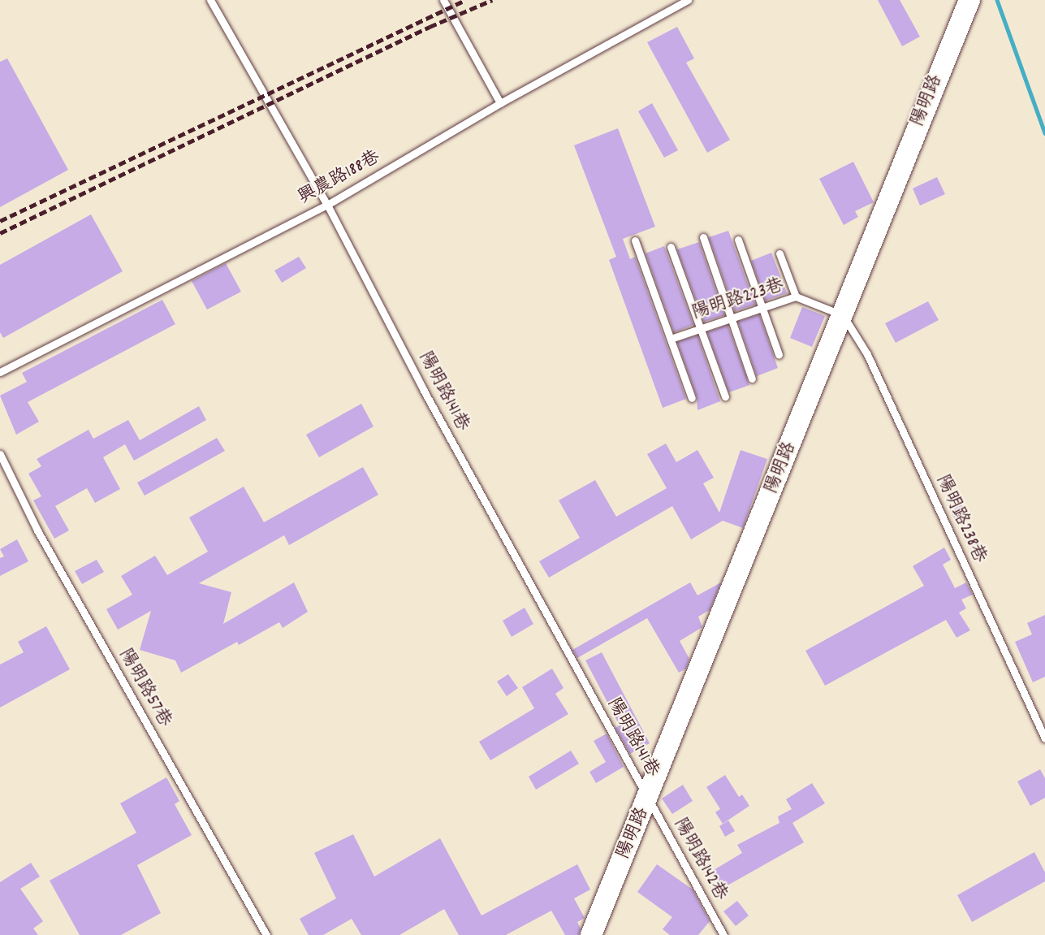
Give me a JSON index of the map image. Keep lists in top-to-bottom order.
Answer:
{
  "streets": {
    "street": ["陽明路"],
    "lane": [
      "興農路188巷",
      "陽明路223巷",
      "陽明路141巷",
      "陽明路238巷",
      "陽明路57巷",
      "陽明路142巷"
    ]
  },
  "crossings": [
    ["陽明路", "陽明路223巷"],
    ["陽明路", "陽明路141巷"],
    ["陽明路", "陽明路238巷"],
    ["陽明路", "陽明路142巷"],
    ["興農路188巷", "陽明路141巷"],
    ["陽明路223巷", "陽明路238巷"],
    ["陽明路141巷", "陽明路142巷"]
  ]
}
